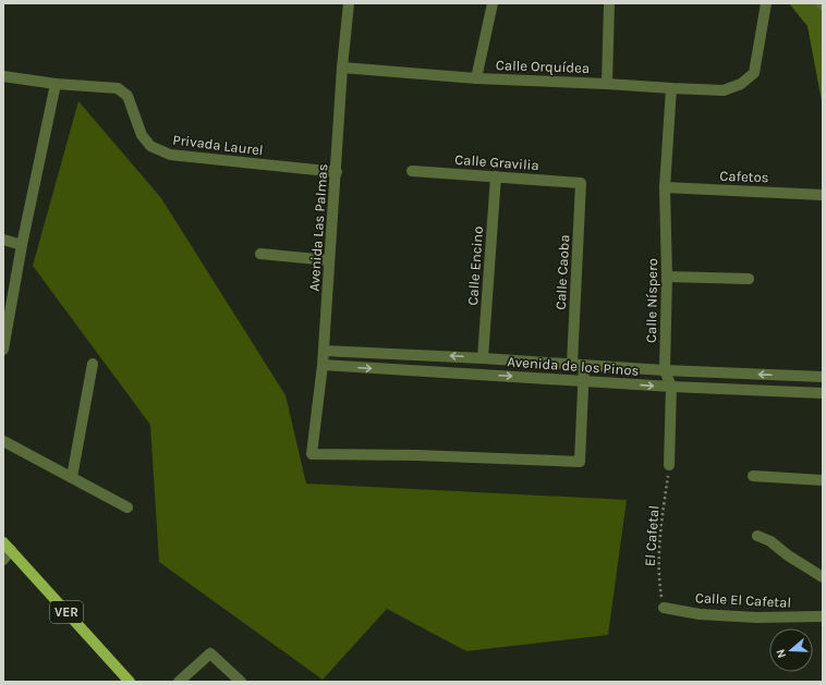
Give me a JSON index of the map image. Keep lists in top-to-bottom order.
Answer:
{
  "streets": {
    "main road": ["VER"],
    "street": [
      "Calle Orquídea",
      "Privada Laurel",
      "Calle Gravilia",
      "Cafetos",
      "Avenida Las Palmas",
      "Calle Encino",
      "Calle Caoba",
      "Calle Níspero",
      "Avenida de los Pinos",
      "Calle El Cafetal"
    ],
    "path": ["El Cafetal"]
  },
  "crossings": [
    ["Calle Orquídea", "Avenida Las Palmas"],
    ["Calle Orquídea", "Calle Níspero"],
    ["Privada Laurel", "Avenida Las Palmas"],
    ["Calle Gravilia", "Calle Encino"],
    ["Calle Gravilia", "Calle Caoba"],
    ["Cafetos", "Calle Níspero"],
    ["Avenida Las Palmas", "Avenida de los Pinos"],
    ["Calle Encino", "Avenida de los Pinos"],
    ["Calle Caoba", "Avenida de los Pinos"],
    ["Calle Níspero", "Avenida de los Pinos"],
    ["Calle Níspero", "El Cafetal"],
    ["El Cafetal", "Calle El Cafetal"]
  ],
  "north": "left"
}
